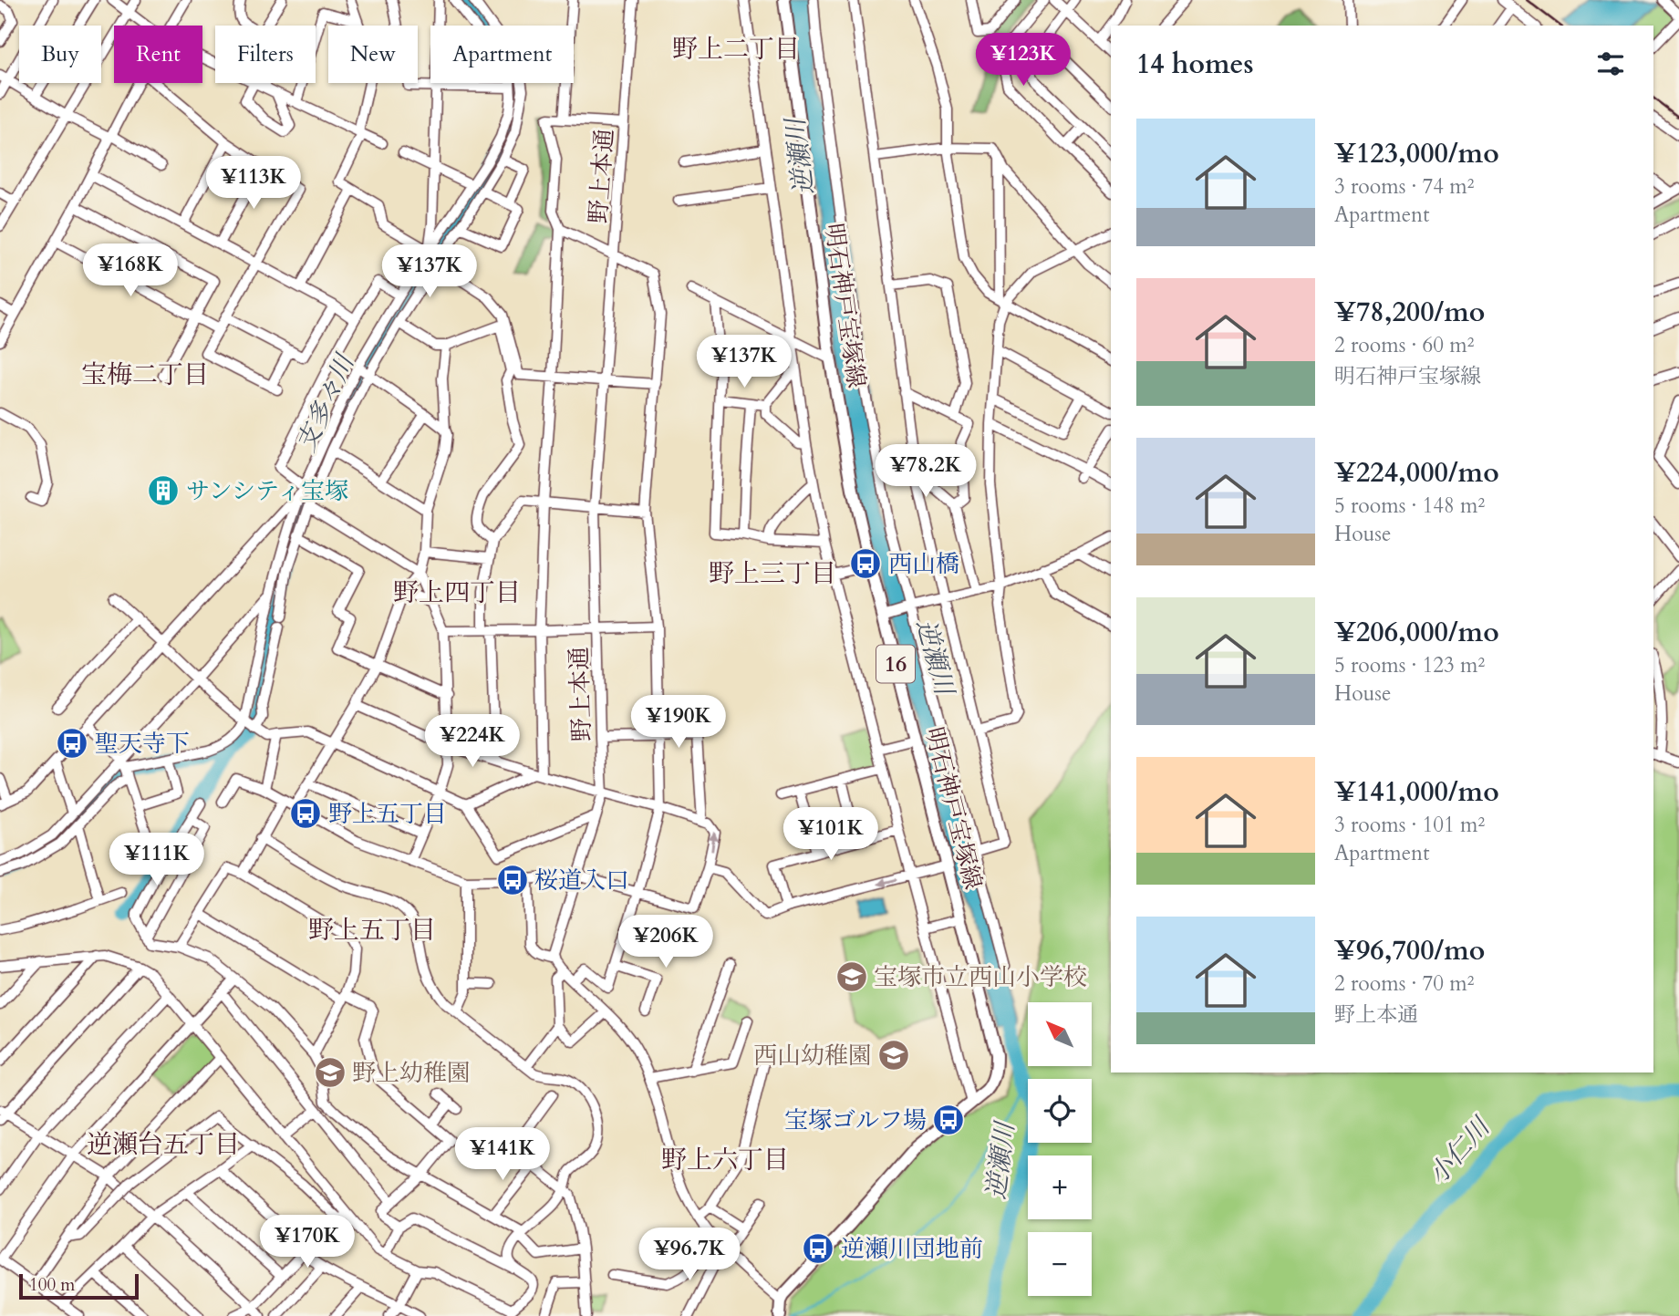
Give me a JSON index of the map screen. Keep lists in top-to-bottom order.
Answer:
{
  "streets": {
    "main road": ["明石神戸宝塚線", "16"],
    "street": ["野上本通"]
  },
  "districts": [
    "野上二丁目",
    "宝梅二丁目",
    "野上三丁目",
    "野上四丁目",
    "野上五丁目",
    "逆瀬台五丁目",
    "野上六丁目"
  ],
  "water": ["逆瀬川", "支多々川", "小仁川"],
  "places": {
    "building": ["サンシティ宝塚"],
    "bus stop": [
      "西山橋",
      "聖天寺下",
      "野上五丁目",
      "桜道入口",
      "宝塚ゴルフ場",
      "逆瀬川団地前"
    ],
    "school or university": ["宝塚市立西山小学校", "西山幼稚園", "野上幼稚園"]
  },
  "scale_bar": "100 m",
  "north": "top left",
  "page": {
    "chip": [
      "Buy",
      "Rent",
      "Filters",
      "New",
      "Apartment"
    ],
    "heading": "14 homes",
    "price": [
      "¥123K",
      "¥113K",
      "¥168K",
      "¥137K",
      "¥137K",
      "¥78.2K",
      "¥190K",
      "¥224K",
      "¥101K",
      "¥111K",
      "¥206K",
      "¥141K",
      "¥170K",
      "¥96.7K"
    ],
    "list": [
      {
        "name": "¥123,000/mo",
        "note": "3 rooms · 74 m² · Apartment"
      },
      {
        "name": "¥78,200/mo",
        "note": "2 rooms · 60 m² · 明石神戸宝塚線"
      },
      {
        "name": "¥224,000/mo",
        "note": "5 rooms · 148 m² · House"
      },
      {
        "name": "¥206,000/mo",
        "note": "5 rooms · 123 m² · House"
      },
      {
        "name": "¥141,000/mo",
        "note": "3 rooms · 101 m² · Apartment"
      },
      {
        "name": "¥96,700/mo",
        "note": "2 rooms · 70 m² · 野上本通"
      }
    ],
    "map_buttons": ["+", "−"],
    "scale": "100 m"
  }
}
